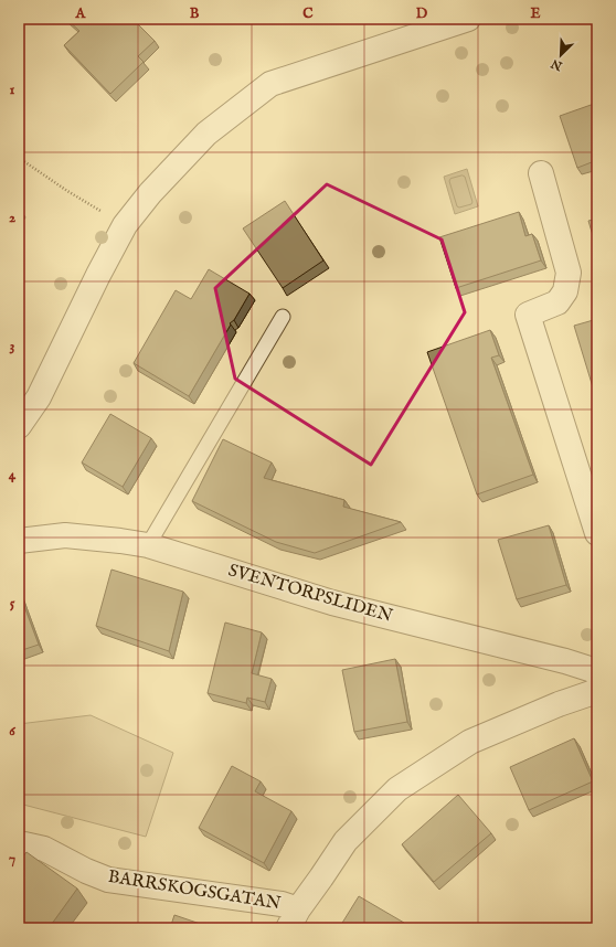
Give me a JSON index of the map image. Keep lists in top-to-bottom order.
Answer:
{
  "streets": {
    "street": ["SVENTORPSLIDEN", "BARRSKOGSGATAN"]
  },
  "north": "bottom left",
  "grid": {
    "columns": [
      "A",
      "B",
      "C",
      "D",
      "E"
    ],
    "rows": [
      "1",
      "2",
      "3",
      "4",
      "5",
      "6",
      "7"
    ]
  }
}
